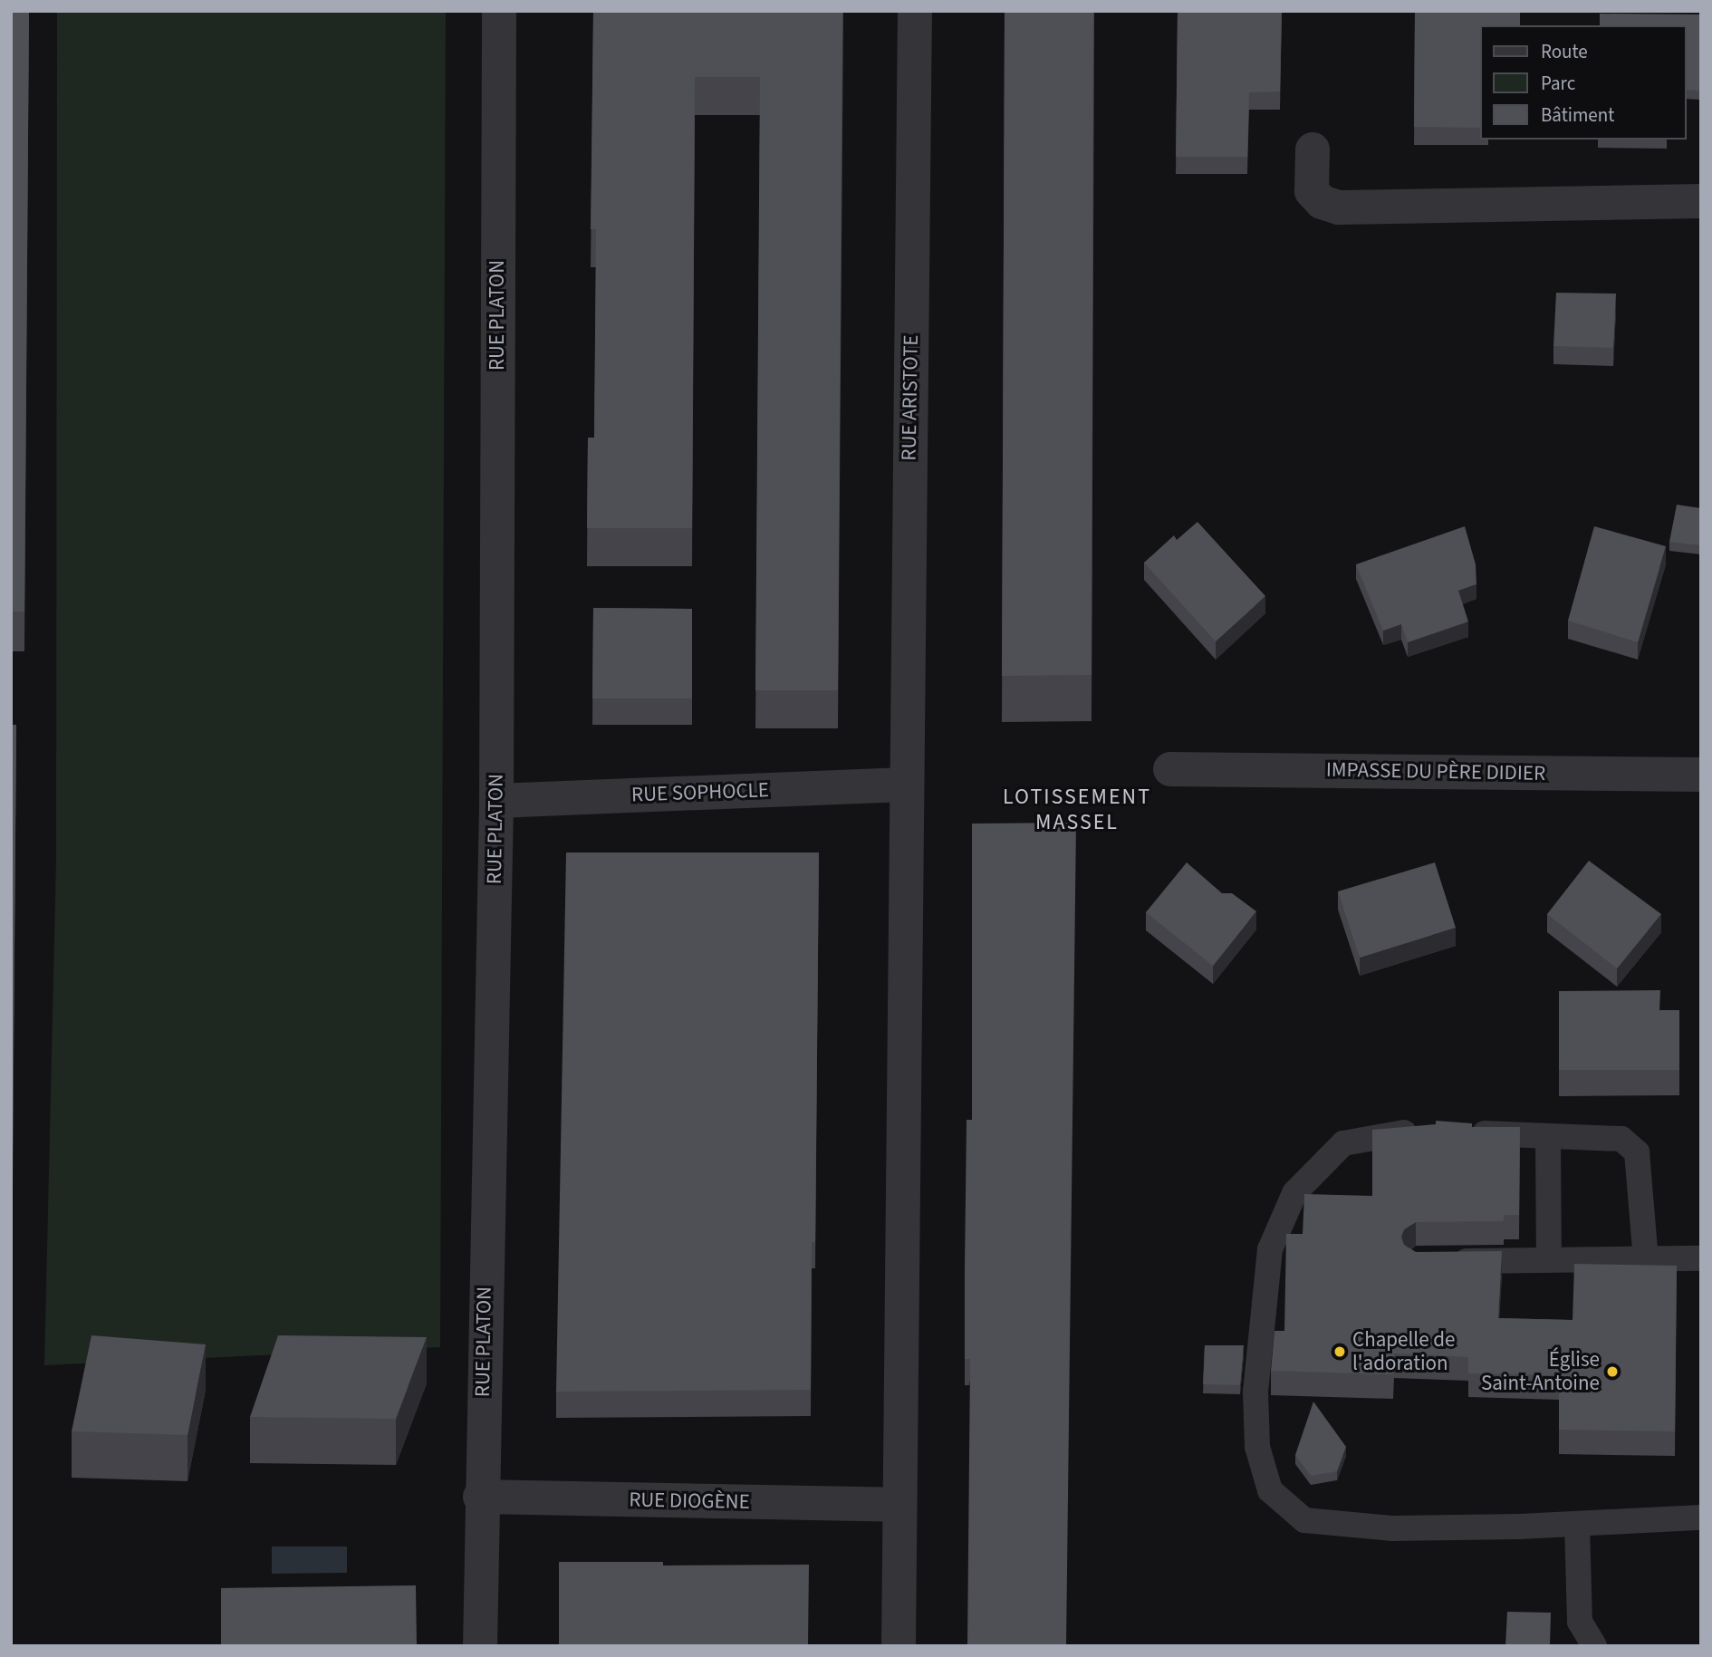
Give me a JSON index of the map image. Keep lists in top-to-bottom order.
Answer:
{
  "streets": {
    "street": [
      "RUE PLATON",
      "RUE ARISTOTE",
      "IMPASSE DU PÈRE DIDIER",
      "RUE SOPHOCLE",
      "RUE DIOGÈNE"
    ]
  },
  "crossings": [
    ["RUE PLATON", "RUE SOPHOCLE"],
    ["RUE PLATON", "RUE DIOGÈNE"],
    ["RUE ARISTOTE", "RUE SOPHOCLE"],
    ["RUE ARISTOTE", "RUE DIOGÈNE"]
  ],
  "districts": ["LOTISSEMENT MASSEL"],
  "places": ["Chapelle de l'adoration", "Église Saint-Antoine"],
  "legend": ["Route", "Parc", "Bâtiment"]
}
